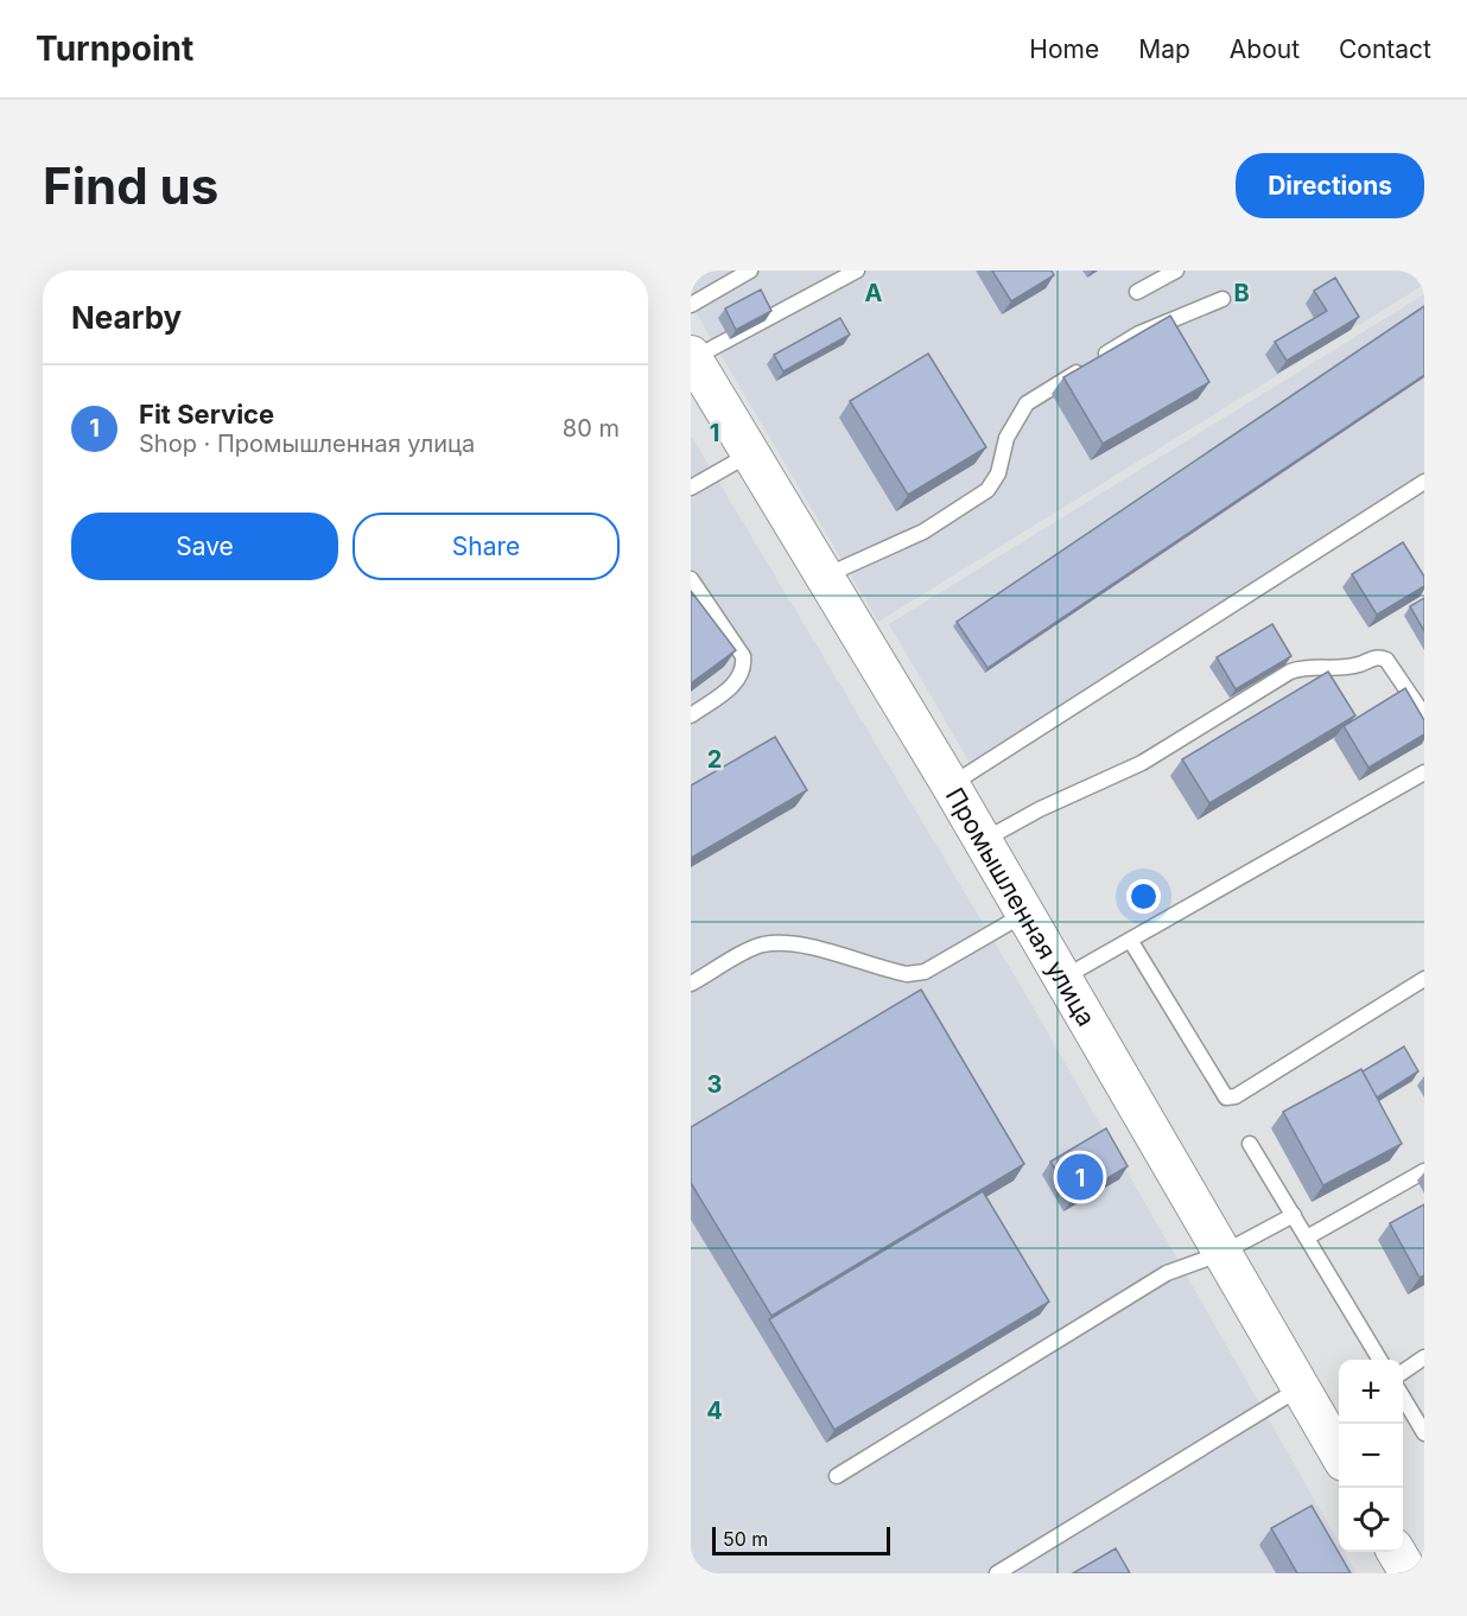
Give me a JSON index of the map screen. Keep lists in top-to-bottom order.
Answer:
{
  "streets": {
    "street": ["Промышленная улица"]
  },
  "scale_bar": "50 m",
  "page": {
    "header": "Turnpoint",
    "nav": [
      "Home",
      "Map",
      "About",
      "Contact"
    ],
    "buttons": [
      "Directions",
      ["Save", "Share"]
    ],
    "title": "Find us",
    "heading": "Nearby",
    "list": [
      {
        "mark": "1",
        "name": "Fit Service",
        "note": "Shop · Промышленная улица",
        "value": "80 m"
      }
    ],
    "pins": "1",
    "map_buttons": ["+", "−"],
    "scale": "50 m"
  },
  "grid": {
    "columns": ["A", "B"],
    "rows": [
      "1",
      "2",
      "3",
      "4"
    ]
  }
}
